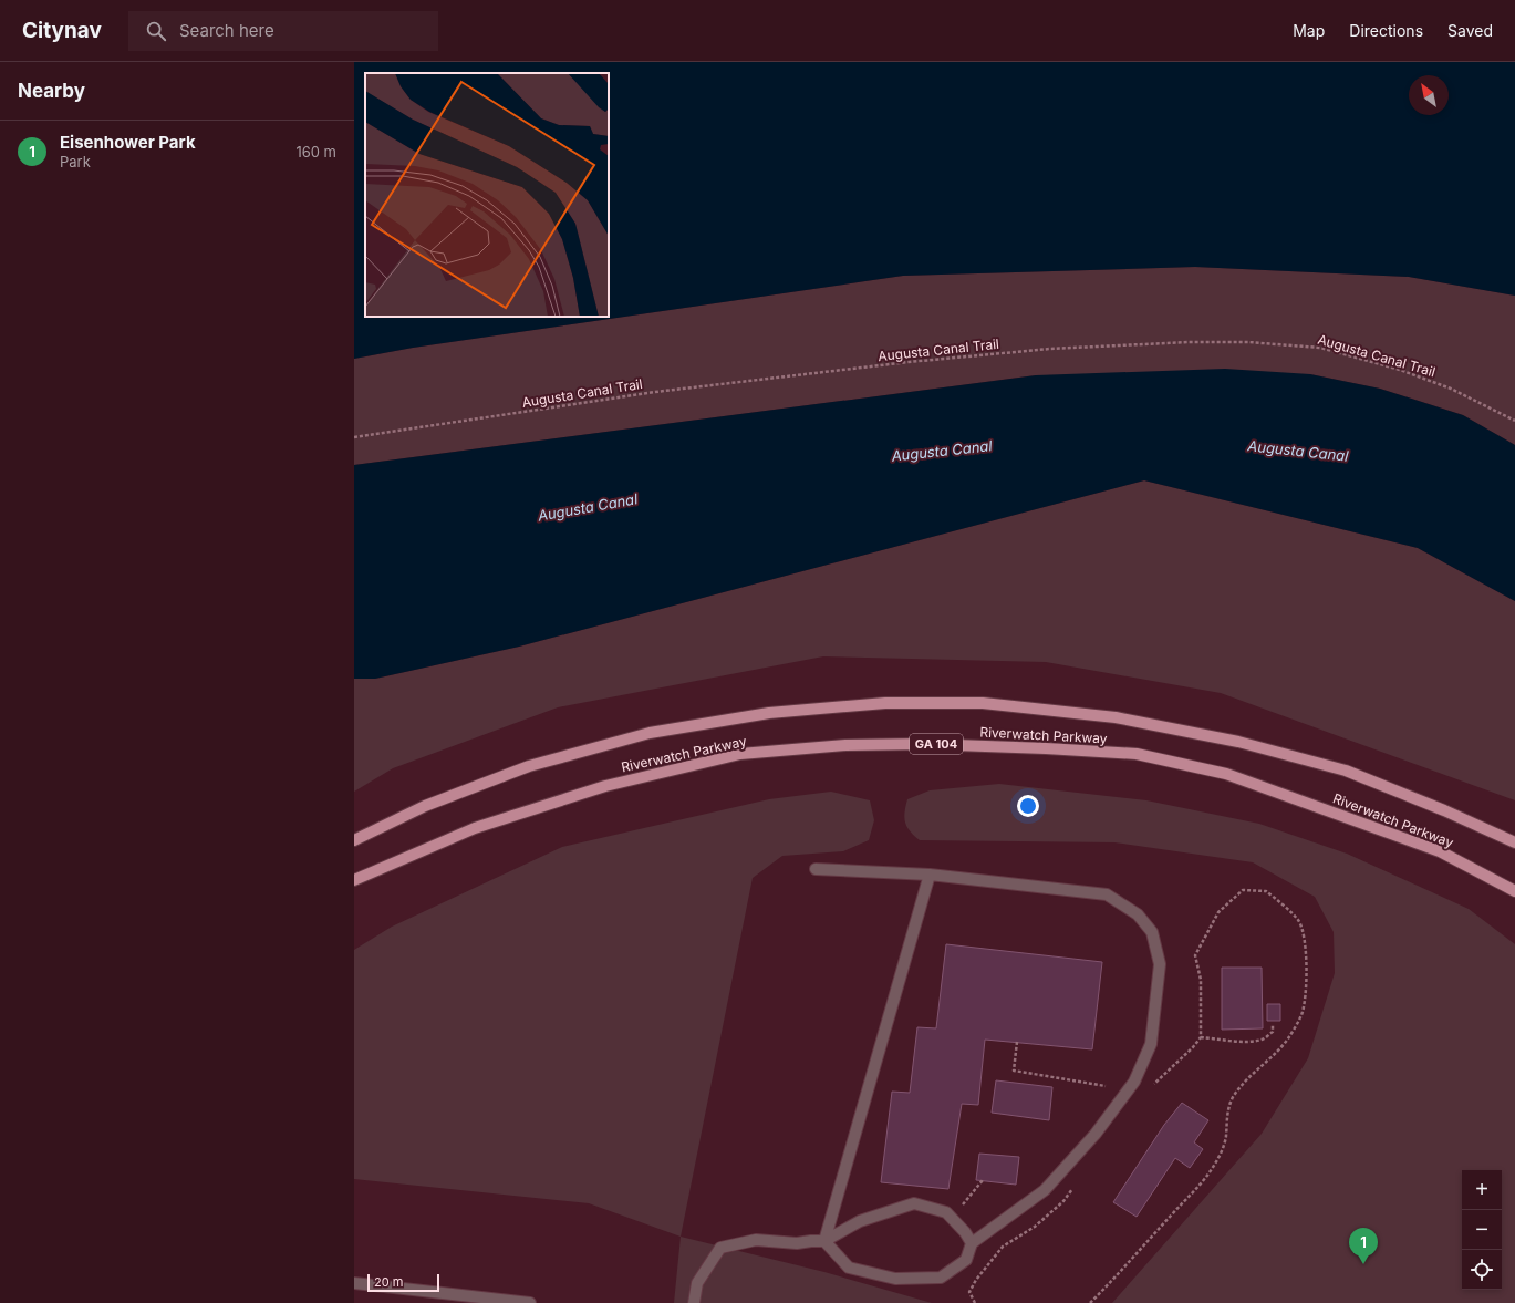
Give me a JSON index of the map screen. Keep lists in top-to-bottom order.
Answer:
{
  "streets": {
    "main road": ["Riverwatch Parkway", "GA 104"],
    "path": ["Augusta Canal Trail"]
  },
  "water": ["Augusta Canal"],
  "scale_bar": "20 m",
  "north": "top left",
  "page": {
    "header": "Citynav",
    "search": "Search here",
    "nav": ["Map", "Directions", "Saved"],
    "heading": "Nearby",
    "list": [
      {
        "mark": "1",
        "name": "Eisenhower Park",
        "note": "Park",
        "value": "160 m"
      }
    ],
    "map_buttons": ["+", "−"],
    "pins": "1",
    "scale": "20 m"
  }
}
